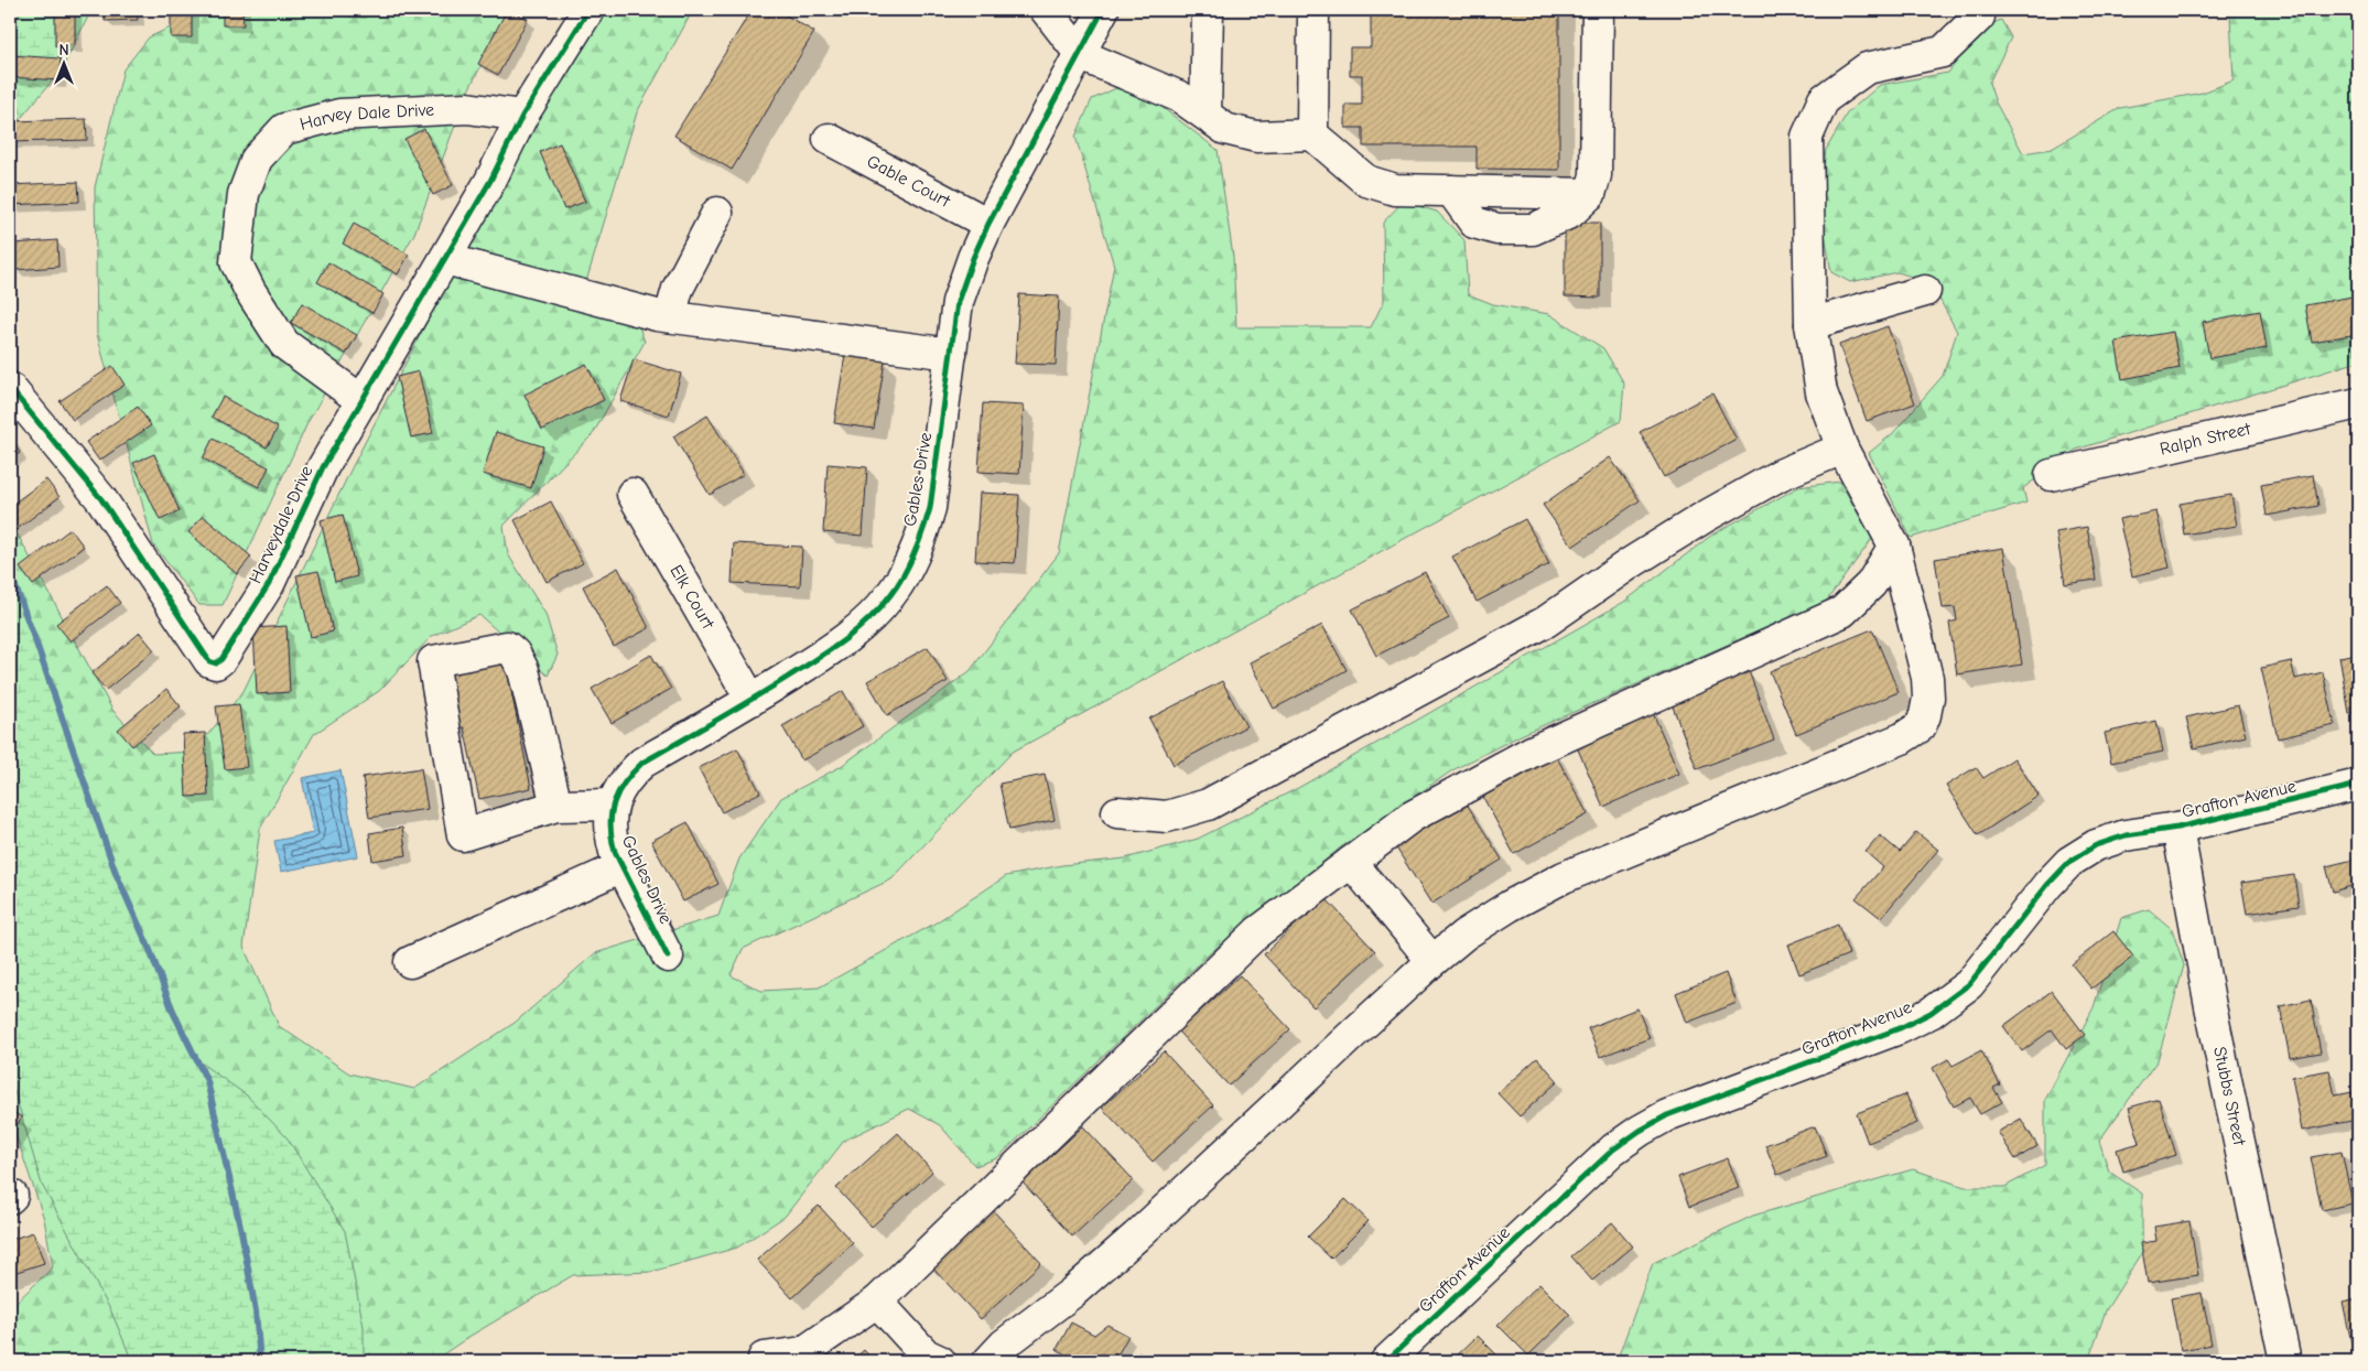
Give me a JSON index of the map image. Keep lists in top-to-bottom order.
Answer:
{
  "streets": {
    "street": [
      "Harvey Dale Drive",
      "Gable Court",
      "Ralph Street",
      "Gables Drive",
      "Harveydale Drive",
      "Elk Court",
      "Grafton Avenue",
      "Stubbs Street"
    ]
  },
  "crossings": [
    ["Harvey Dale Drive", "Harveydale Drive"],
    ["Gable Court", "Gables Drive"],
    ["Gables Drive", "Elk Court"],
    ["Grafton Avenue", "Stubbs Street"]
  ],
  "north": "top"
}
